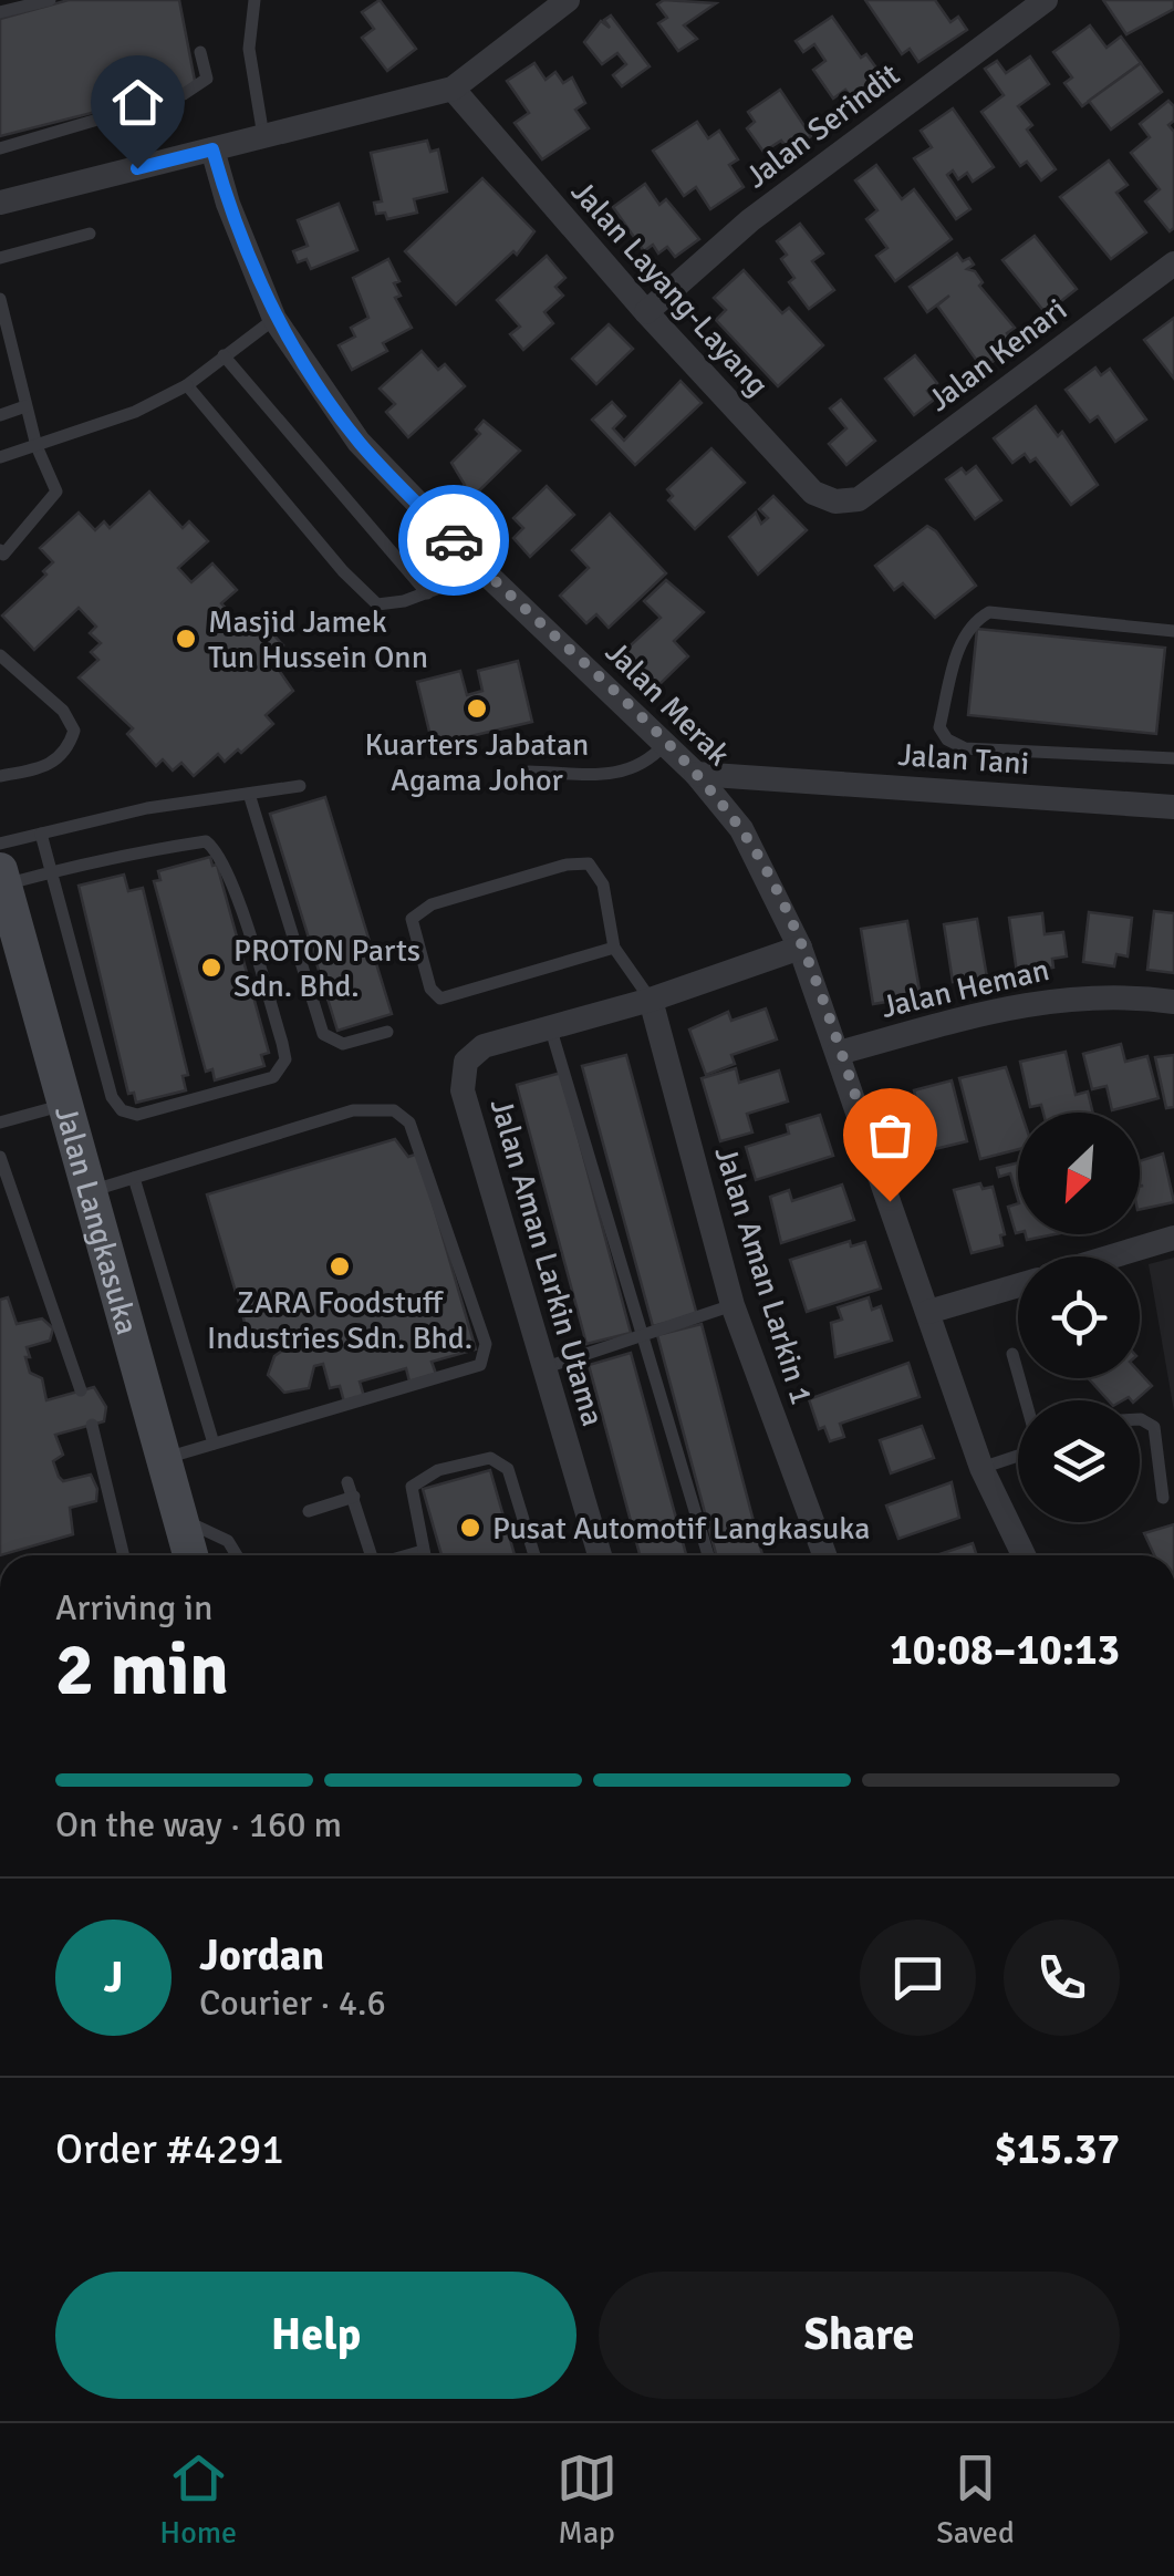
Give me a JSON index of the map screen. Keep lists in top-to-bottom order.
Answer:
{
  "streets": {
    "main road": ["Jalan Langkasuka"],
    "street": [
      "Jalan Serindit",
      "Jalan Layang-Layang",
      "Jalan Kenari",
      "Jalan Merak",
      "Jalan Tani",
      "Jalan Heman",
      "Jalan Aman Larkin Utama",
      "Jalan Aman Larkin 1"
    ]
  },
  "crossings": [
    ["Jalan Serindit", "Jalan Layang-Layang"],
    ["Jalan Layang-Layang", "Jalan Kenari"],
    ["Jalan Merak", "Jalan Tani"],
    ["Jalan Merak", "Jalan Heman"],
    ["Jalan Merak", "Jalan Aman Larkin Utama"],
    ["Jalan Aman Larkin Utama", "Jalan Aman Larkin 1"]
  ],
  "places": [
    "Masjid Jamek Tun Hussein Onn",
    "Kuarters Jabatan Agama Johor",
    "PROTON Parts Sdn. Bhd.",
    "ZARA Foodstuff Industries Sdn. Bhd.",
    "Pusat Automotif Langkasuka"
  ],
  "north": "bottom left",
  "page": {
    "heading": ["2 min", "Arriving in", "10:08–10:13"],
    "panel": [
      "Jordan",
      "Courier · 4.6",
      "Order #4291",
      "$15.37"
    ],
    "bar": "On the way · 160 m",
    "round": "J",
    "buttons": ["Help", "Share"],
    "tabs": ["Home", "Map", "Saved"]
  }
}
